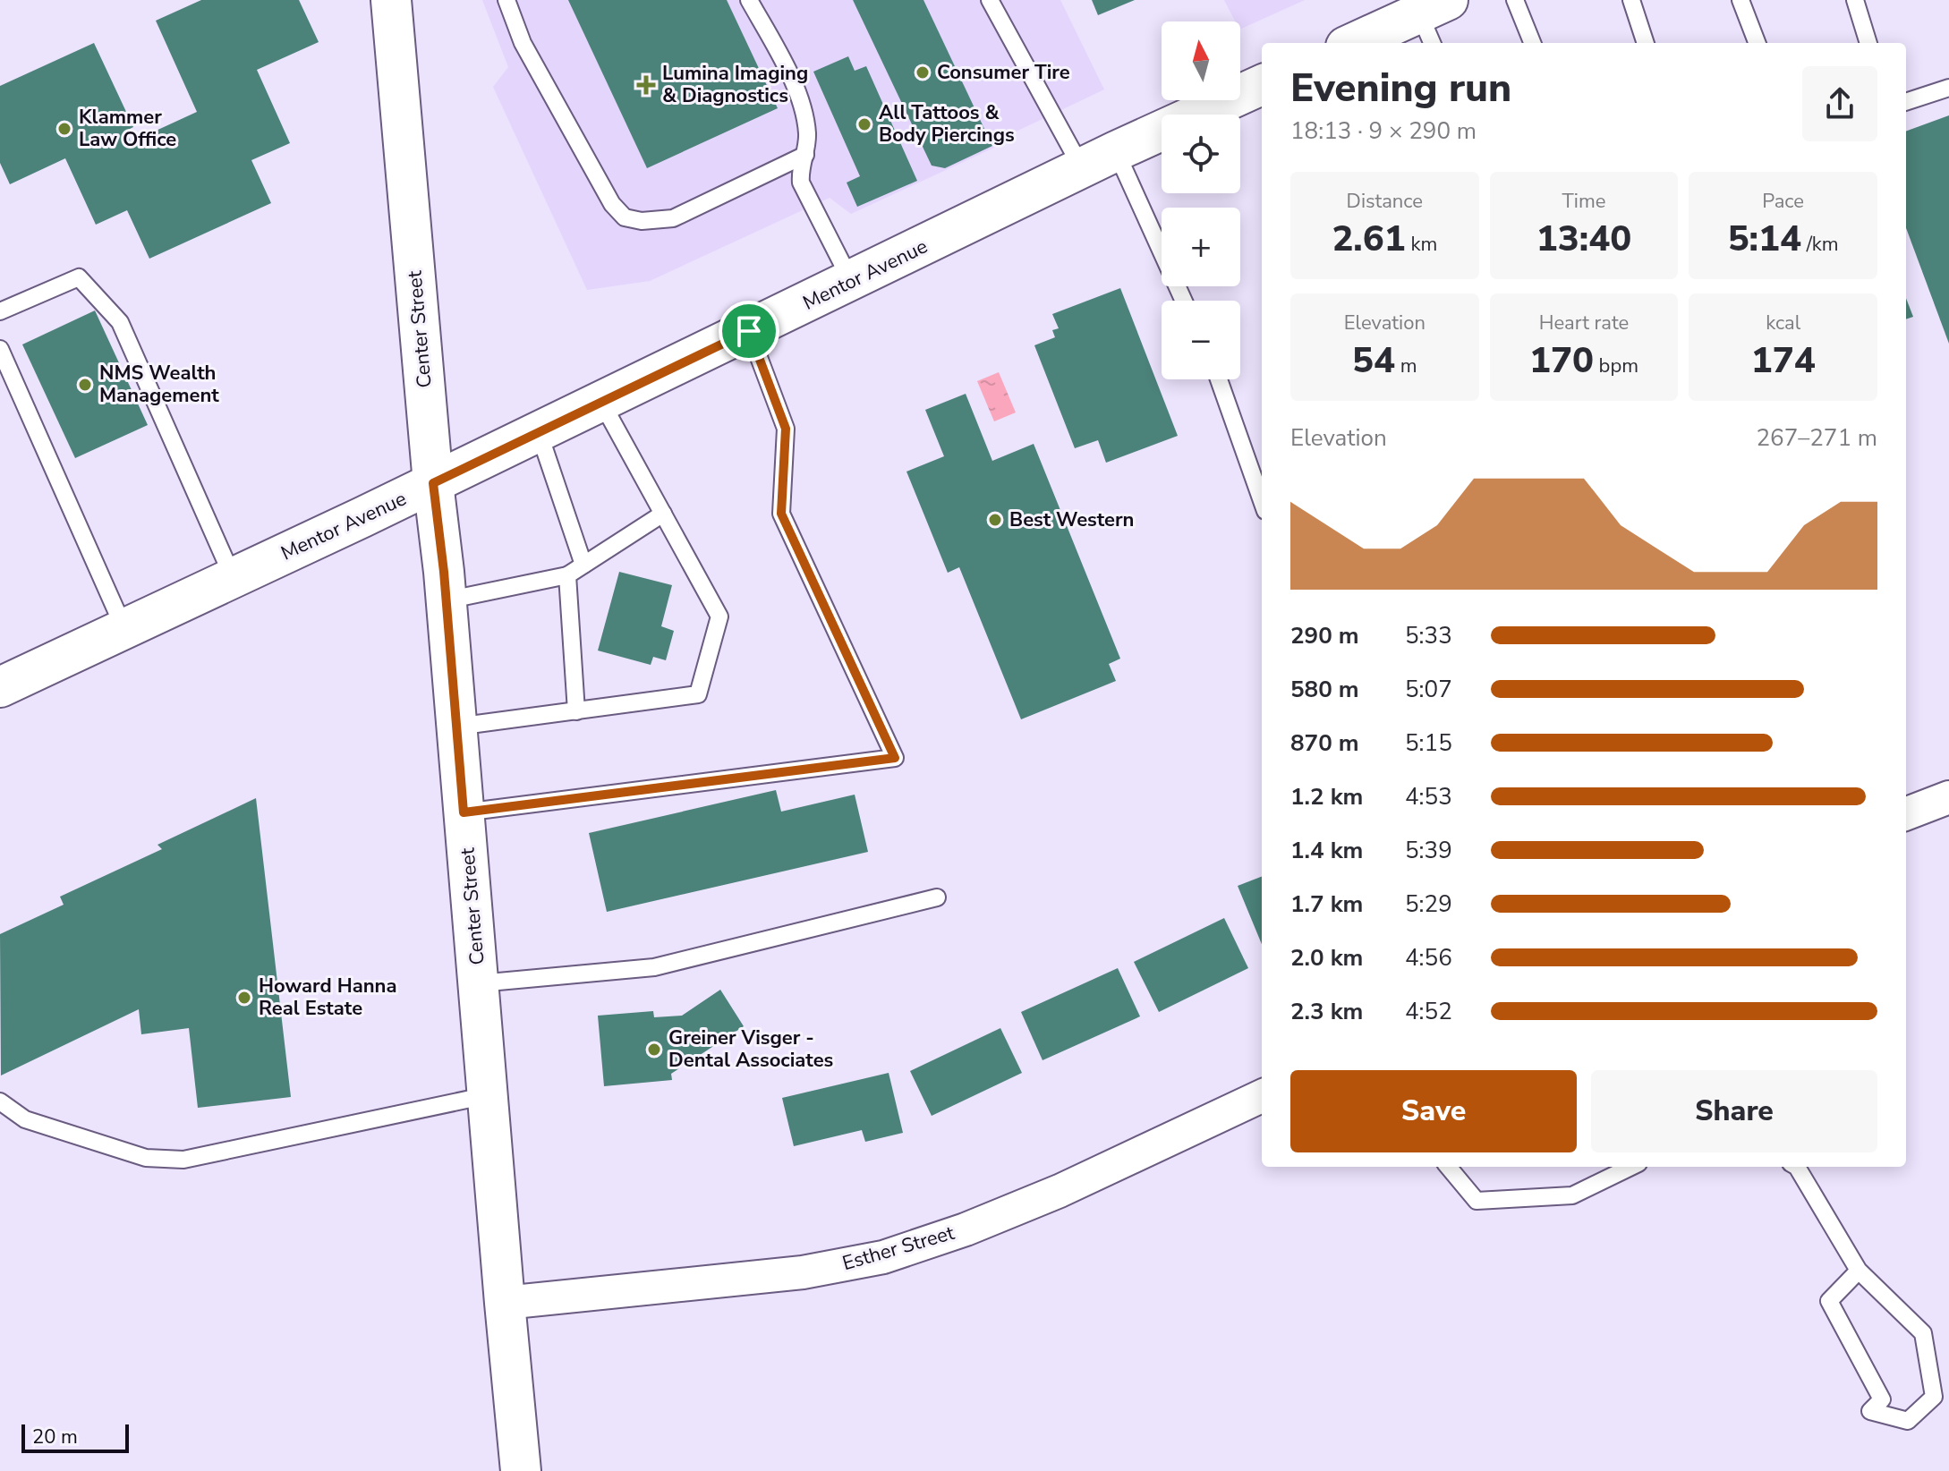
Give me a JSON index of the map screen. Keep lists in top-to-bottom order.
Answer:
{
  "streets": {
    "main road": ["Mentor Avenue", "Center Street"],
    "street": ["Esther Street"]
  },
  "crossings": [
    ["Mentor Avenue", "Center Street"],
    ["Center Street", "Esther Street"]
  ],
  "places": {
    "other": [
      "Consumer Tire",
      "All Tattoos & Body Piercings",
      "Klammer Law Office",
      "NMS Wealth Management",
      "Best Western",
      "Howard Hanna Real Estate",
      "Greiner Visger - Dental Associates"
    ],
    "health": ["Lumina Imaging & Diagnostics"]
  },
  "scale_bar": "20 m",
  "north": "top",
  "page": {
    "map_buttons": ["+", "−"],
    "heading": ["Evening run", "18:13 · 9 × 290 m"],
    "stats": [
      ["Distance", "2.61 km"],
      ["Time", "13:40"],
      ["Pace", "5:14 /km"],
      ["Elevation", "54 m"],
      ["Heart rate", "170 bpm"],
      ["kcal", "174"]
    ],
    "chart": ["Elevation", "267–271 m"],
    "list": [
      {
        "name": "290 m",
        "note": "5:33"
      },
      {
        "name": "580 m",
        "note": "5:07"
      },
      {
        "name": "870 m",
        "note": "5:15"
      },
      {
        "name": "1.2 km",
        "note": "4:53"
      },
      {
        "name": "1.4 km",
        "note": "5:39"
      },
      {
        "name": "1.7 km",
        "note": "5:29"
      },
      {
        "name": "2.0 km",
        "note": "4:56"
      },
      {
        "name": "2.3 km",
        "note": "4:52"
      }
    ],
    "buttons": ["Save", "Share"],
    "scale": "20 m"
  }
}
